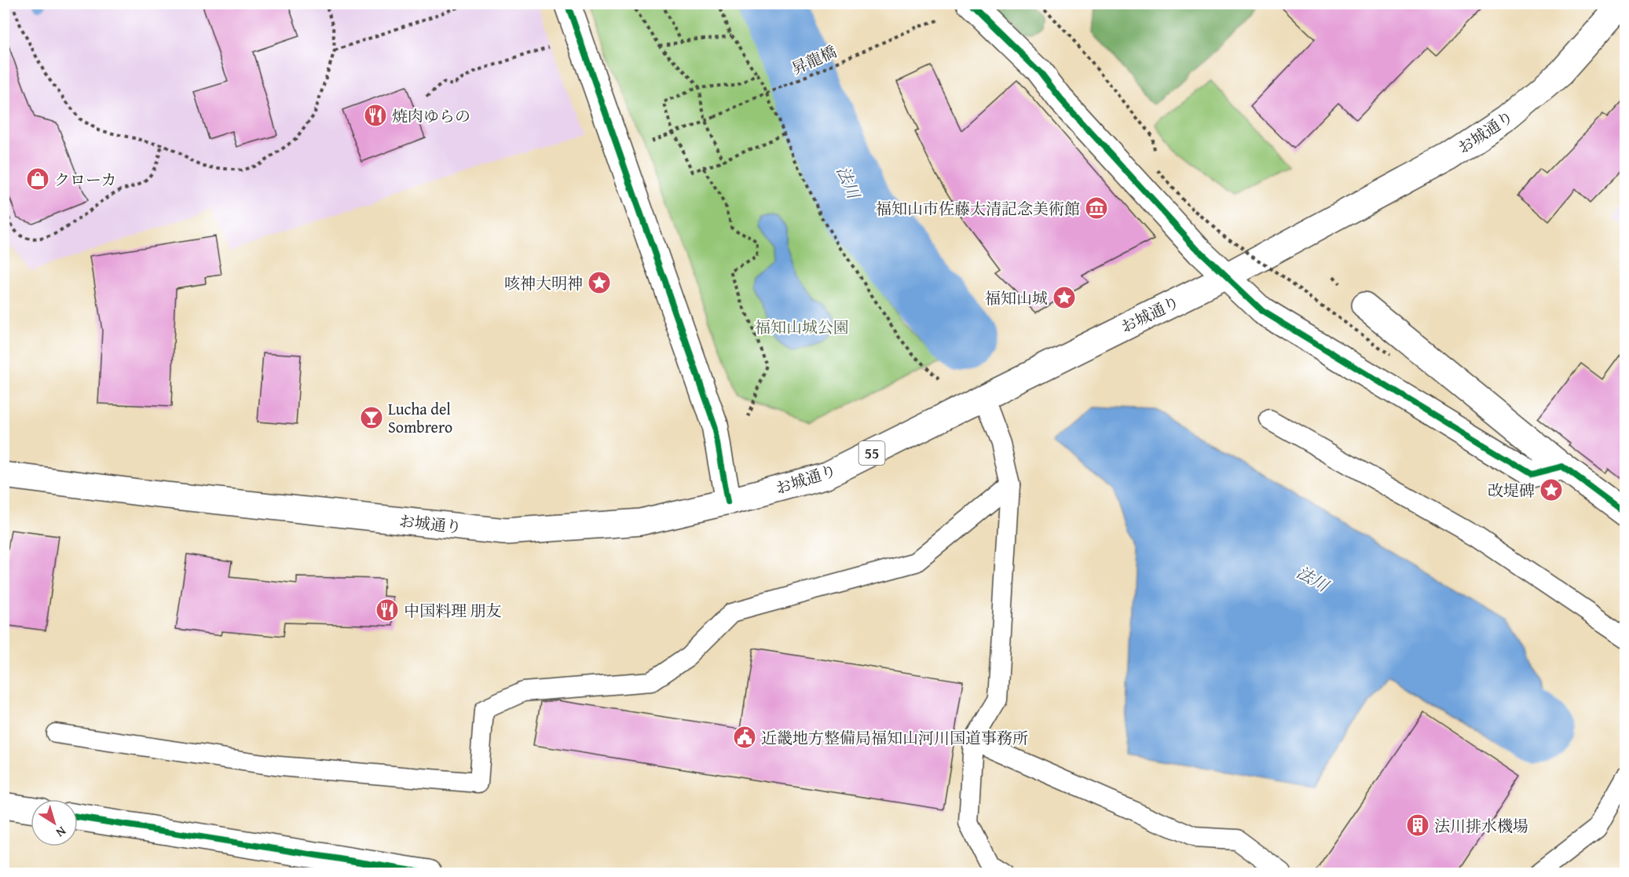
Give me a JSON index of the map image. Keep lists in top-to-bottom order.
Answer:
{
  "streets": {
    "street": ["お城通り", "55"],
    "path": ["昇龍橋"]
  },
  "water": ["法川"],
  "parks": ["福知山城公園"],
  "places": {
    "restaurant": ["焼肉ゆらの", "中国料理 朋友"],
    "shop": ["クローカ"],
    "museum": ["福知山市佐藤太清記念美術館"],
    "place": ["咳神大明神", "福知山城", "改堤碑"],
    "bar": ["Lucha del Sombrero"],
    "public building": ["近畿地方整備局福知山河川国道事務所"],
    "building": ["法川排水機場"]
  },
  "north": "bottom right"
}
